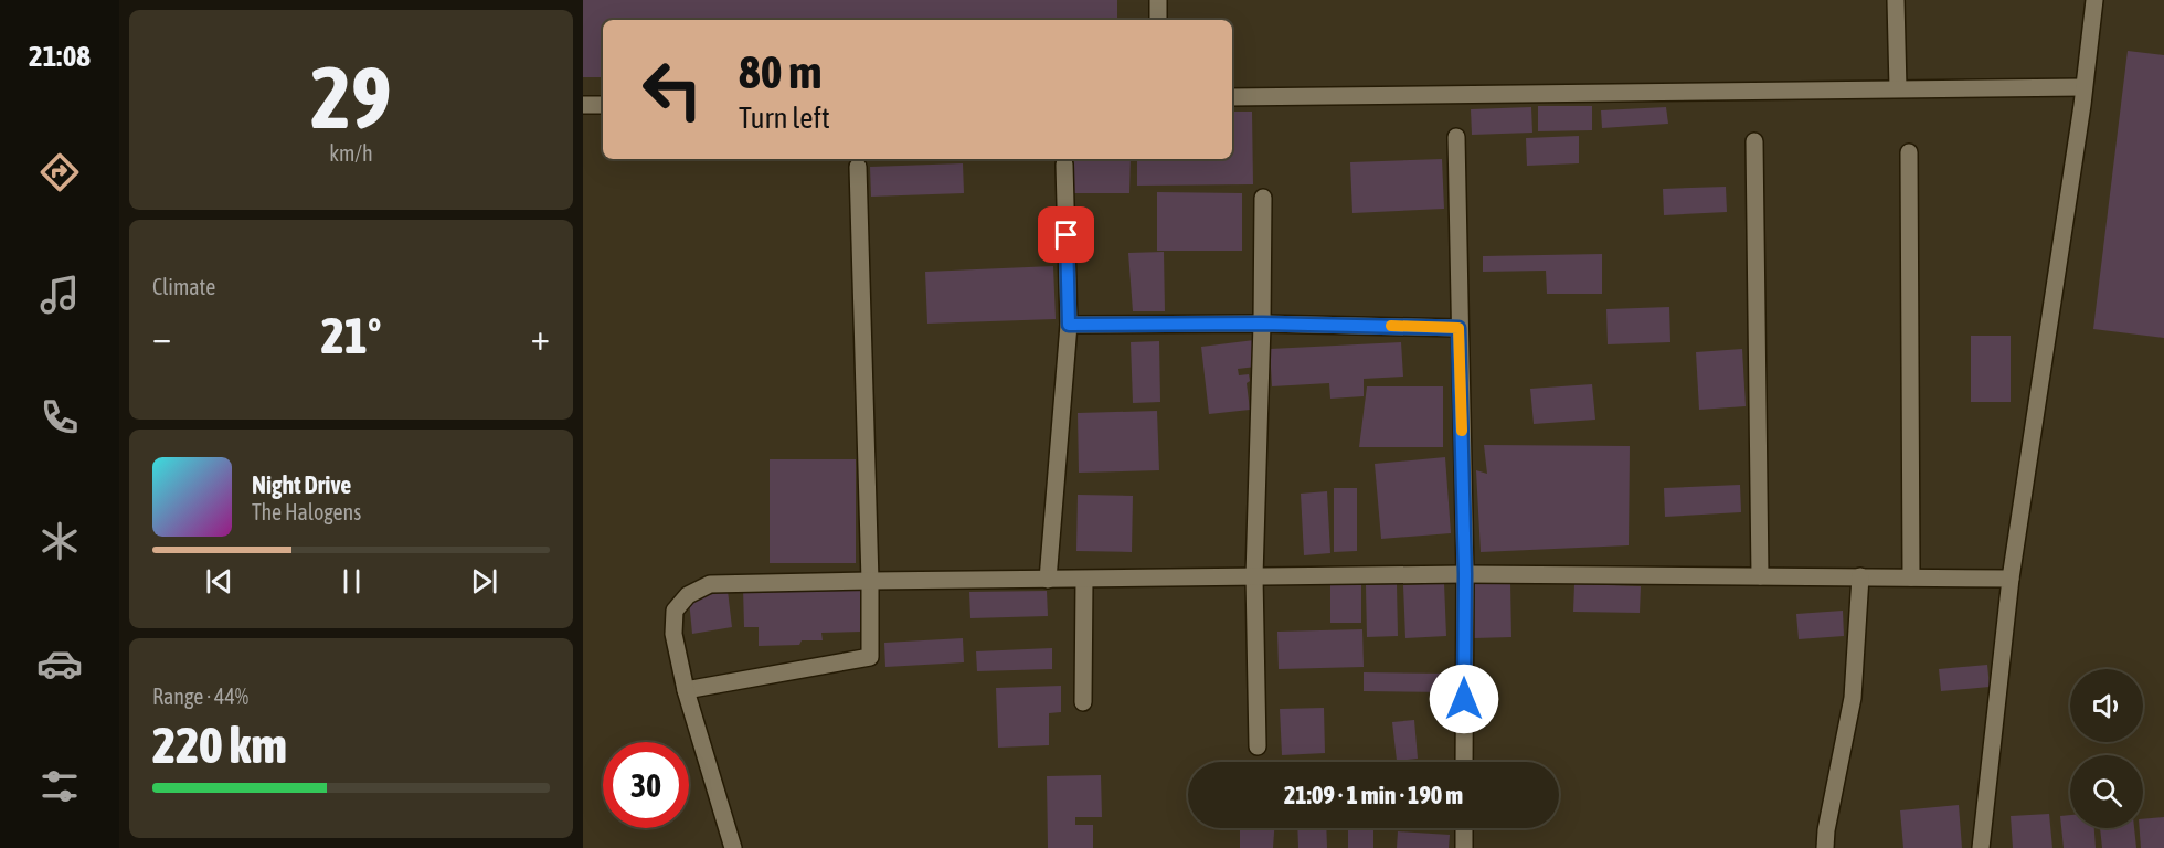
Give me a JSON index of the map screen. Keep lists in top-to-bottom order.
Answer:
{
  "page": {
    "tabs": "21:08",
    "tile": [
      ["29", "km/h"],
      "Climate",
      ["Range · 44%", "220 km"]
    ],
    "turn": ["80 m", "Turn left"],
    "heat": ["−", "21°", "+"],
    "song": ["Night Drive", "The Halogens"],
    "limit": "30",
    "trip": "21:09 · 1 min · 190 m"
  }
}
